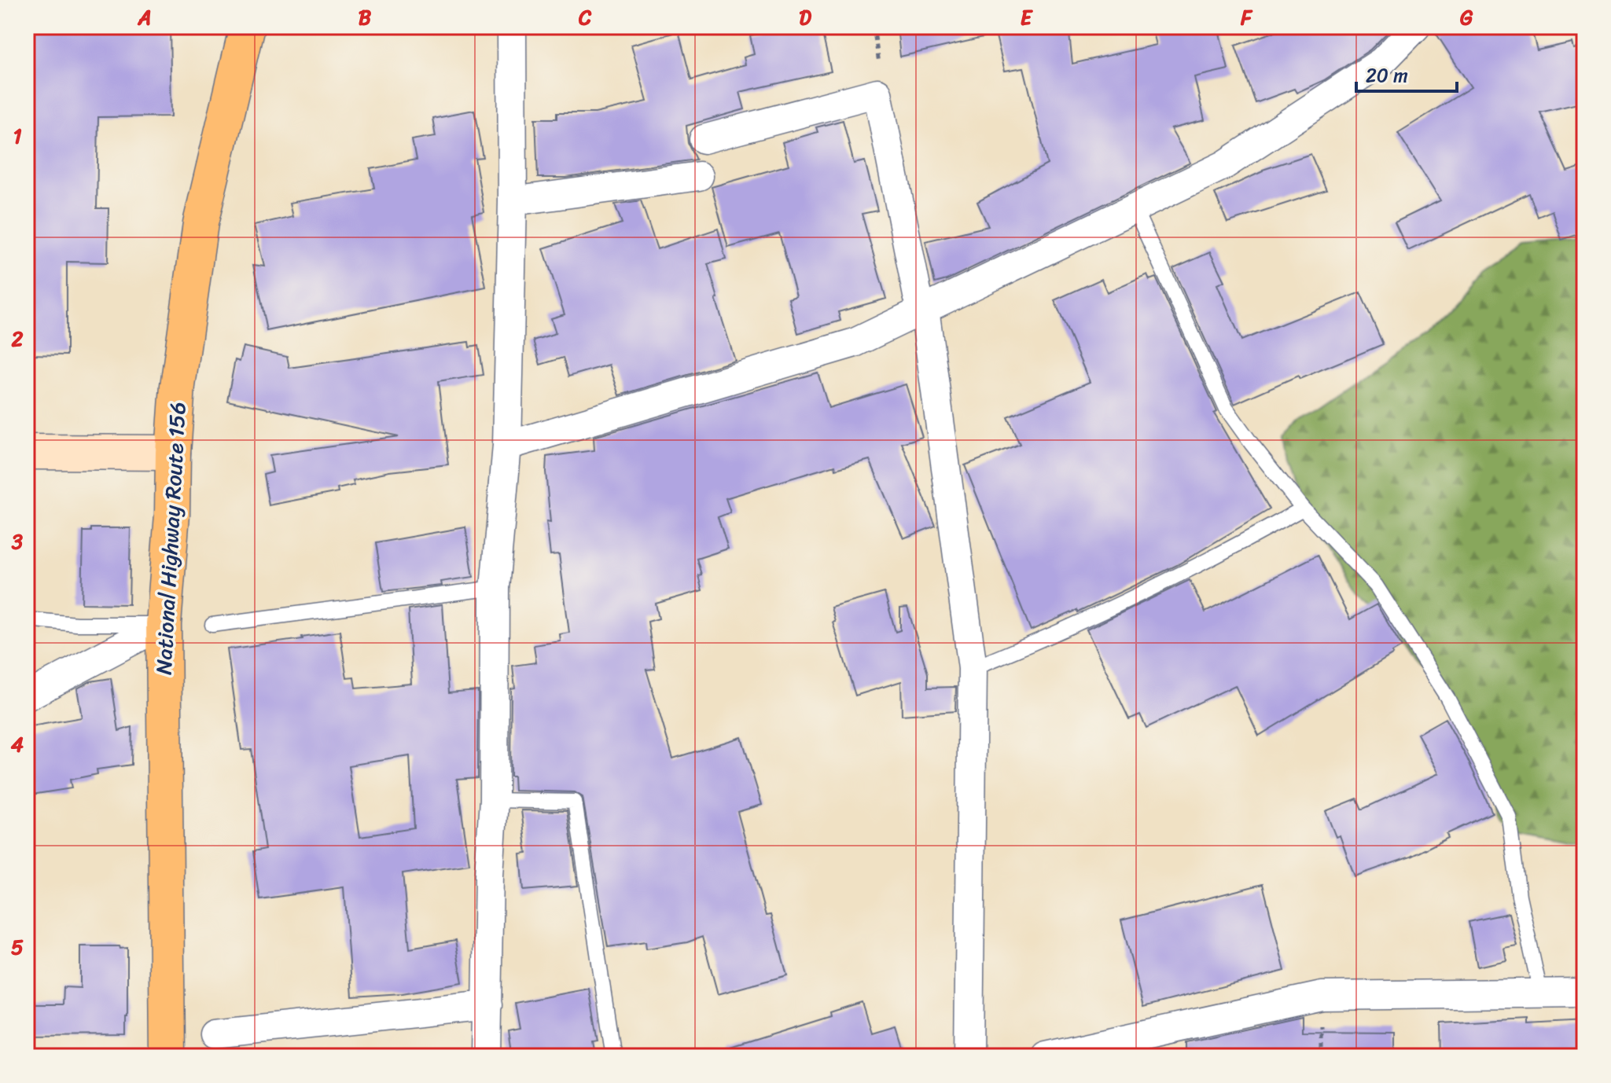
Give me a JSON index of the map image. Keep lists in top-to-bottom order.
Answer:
{
  "streets": {
    "highway": ["National Highway Route 156"]
  },
  "scale_bar": "20 m",
  "grid": {
    "columns": [
      "A",
      "B",
      "C",
      "D",
      "E",
      "F",
      "G"
    ],
    "rows": [
      "1",
      "2",
      "3",
      "4",
      "5"
    ]
  }
}
